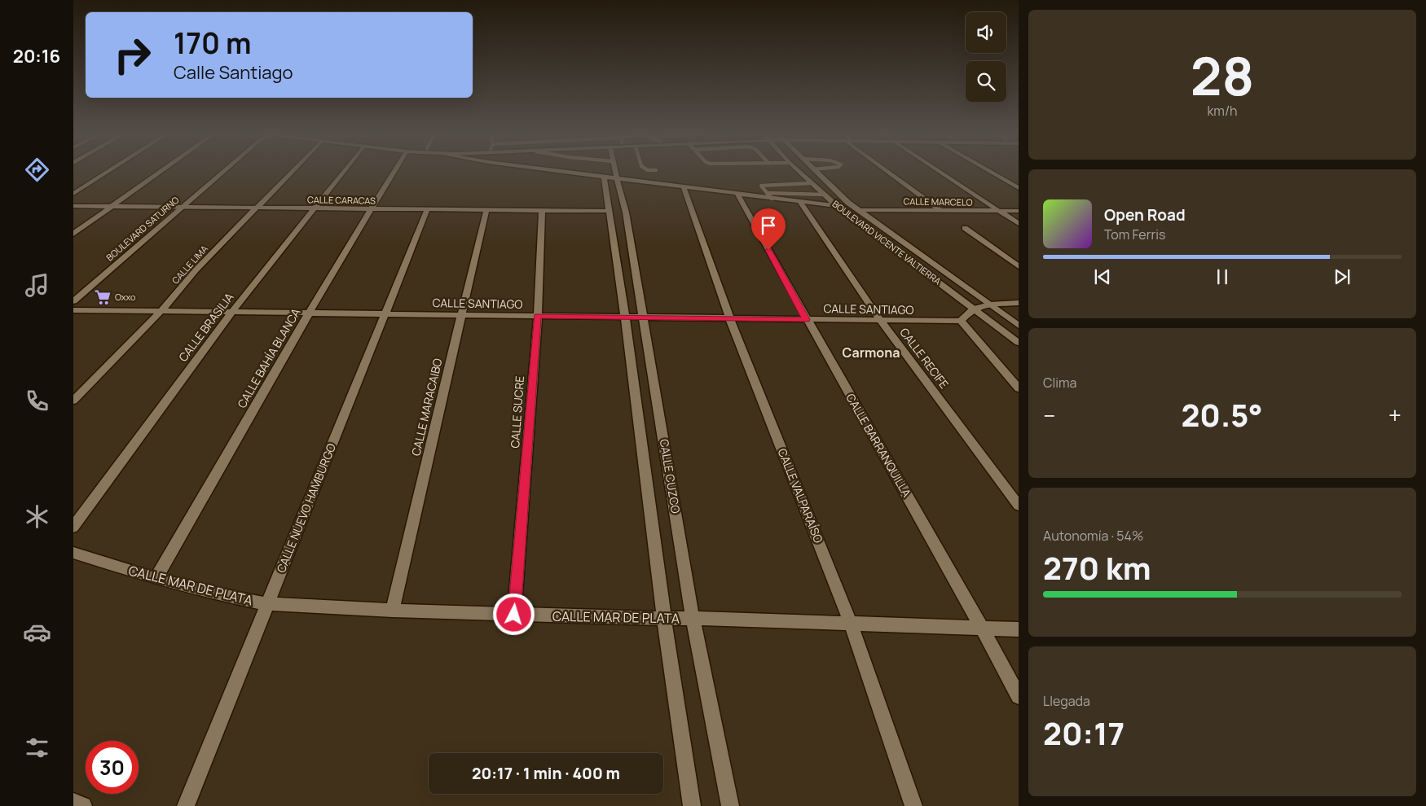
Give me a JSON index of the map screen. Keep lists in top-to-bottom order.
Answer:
{
  "streets": {
    "street": [
      "CALLE CARACAS",
      "CALLE MARCELO",
      "BOULEVARD SATURNO",
      "BOULEVARD VICENTE VALTIERRA",
      "CALLE LIMA",
      "CALLE SANTIAGO",
      "CALLE BRASILIA",
      "CALLE BAHÍA BLANCA",
      "CALLE RECIFE",
      "CALLE MARACAIBO",
      "CALLE SUCRE",
      "CALLE BARRANQUILLA",
      "CALLE CUZCO",
      "CALLE VALPARAÍSO",
      "CALLE NUEVO HAMBURGO",
      "CALLE MAR DE PLATA"
    ]
  },
  "crossings": [
    ["CALLE CARACAS", "BOULEVARD SATURNO"],
    ["CALLE CARACAS", "CALLE LIMA"],
    ["CALLE CARACAS", "CALLE BRASILIA"],
    ["CALLE CARACAS", "CALLE BAHÍA BLANCA"],
    ["CALLE CARACAS", "CALLE MARACAIBO"],
    ["CALLE CARACAS", "CALLE SUCRE"],
    ["CALLE CARACAS", "CALLE CUZCO"],
    ["CALLE CARACAS", "CALLE NUEVO HAMBURGO"],
    ["CALLE MARCELO", "BOULEVARD VICENTE VALTIERRA"],
    ["CALLE LIMA", "CALLE SANTIAGO"],
    ["CALLE SANTIAGO", "CALLE BRASILIA"],
    ["CALLE SANTIAGO", "CALLE BAHÍA BLANCA"],
    ["CALLE SANTIAGO", "CALLE RECIFE"],
    ["CALLE SANTIAGO", "CALLE MARACAIBO"],
    ["CALLE SANTIAGO", "CALLE SUCRE"],
    ["CALLE SANTIAGO", "CALLE BARRANQUILLA"],
    ["CALLE SANTIAGO", "CALLE CUZCO"],
    ["CALLE SANTIAGO", "CALLE VALPARAÍSO"],
    ["CALLE SANTIAGO", "CALLE NUEVO HAMBURGO"],
    ["CALLE BAHÍA BLANCA", "CALLE MAR DE PLATA"],
    ["CALLE MARACAIBO", "CALLE MAR DE PLATA"],
    ["CALLE SUCRE", "CALLE MAR DE PLATA"],
    ["CALLE BARRANQUILLA", "CALLE MAR DE PLATA"],
    ["CALLE CUZCO", "CALLE MAR DE PLATA"],
    ["CALLE VALPARAÍSO", "CALLE MAR DE PLATA"],
    ["CALLE NUEVO HAMBURGO", "CALLE MAR DE PLATA"]
  ],
  "districts": ["Carmona"],
  "places": {
    "supermarket": ["Oxxo"]
  },
  "page": {
    "tabs": "20:16",
    "tile": [
      ["28", "km/h"],
      "Clima",
      ["Autonomía · 54%", "270 km"],
      ["Llegada", "20:17"]
    ],
    "turn": ["170 m", "Calle Santiago"],
    "song": ["Open Road", "Tom Ferris"],
    "heat": ["−", "20.5°", "+"],
    "limit": "30",
    "trip": "20:17 · 1 min · 400 m"
  }
}
